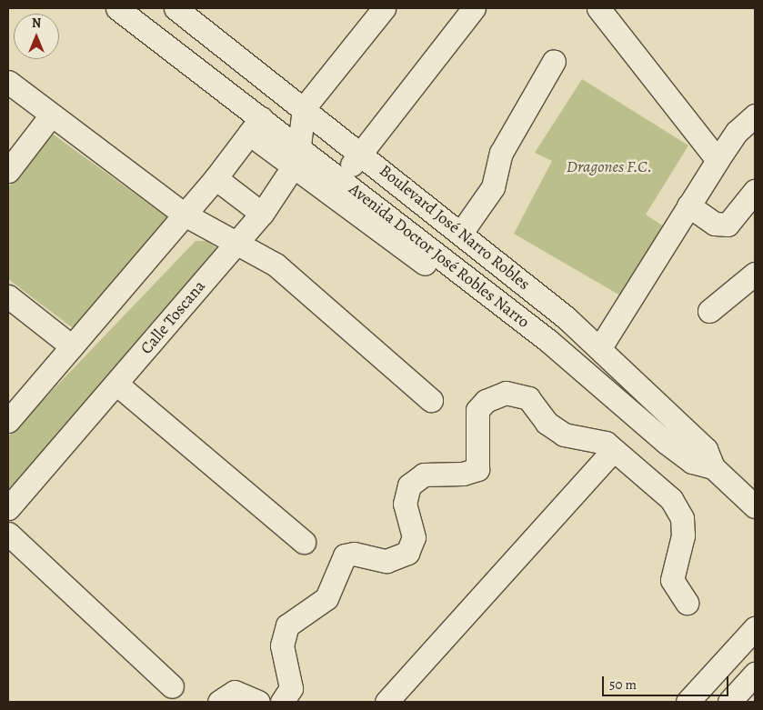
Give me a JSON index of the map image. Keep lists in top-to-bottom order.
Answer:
{
  "streets": {
    "street": ["Boulevard José Narro Robles", "Avenida Doctor José Robles Narro", "Calle Toscana"]
  },
  "crossings": [
    ["Boulevard José Narro Robles", "Avenida Doctor José Robles Narro"],
    ["Boulevard José Narro Robles", "Calle Toscana"],
    ["Avenida Doctor José Robles Narro", "Calle Toscana"]
  ],
  "parks": ["Dragones F.C."],
  "scale_bar": "50 m",
  "north": "top"
}
